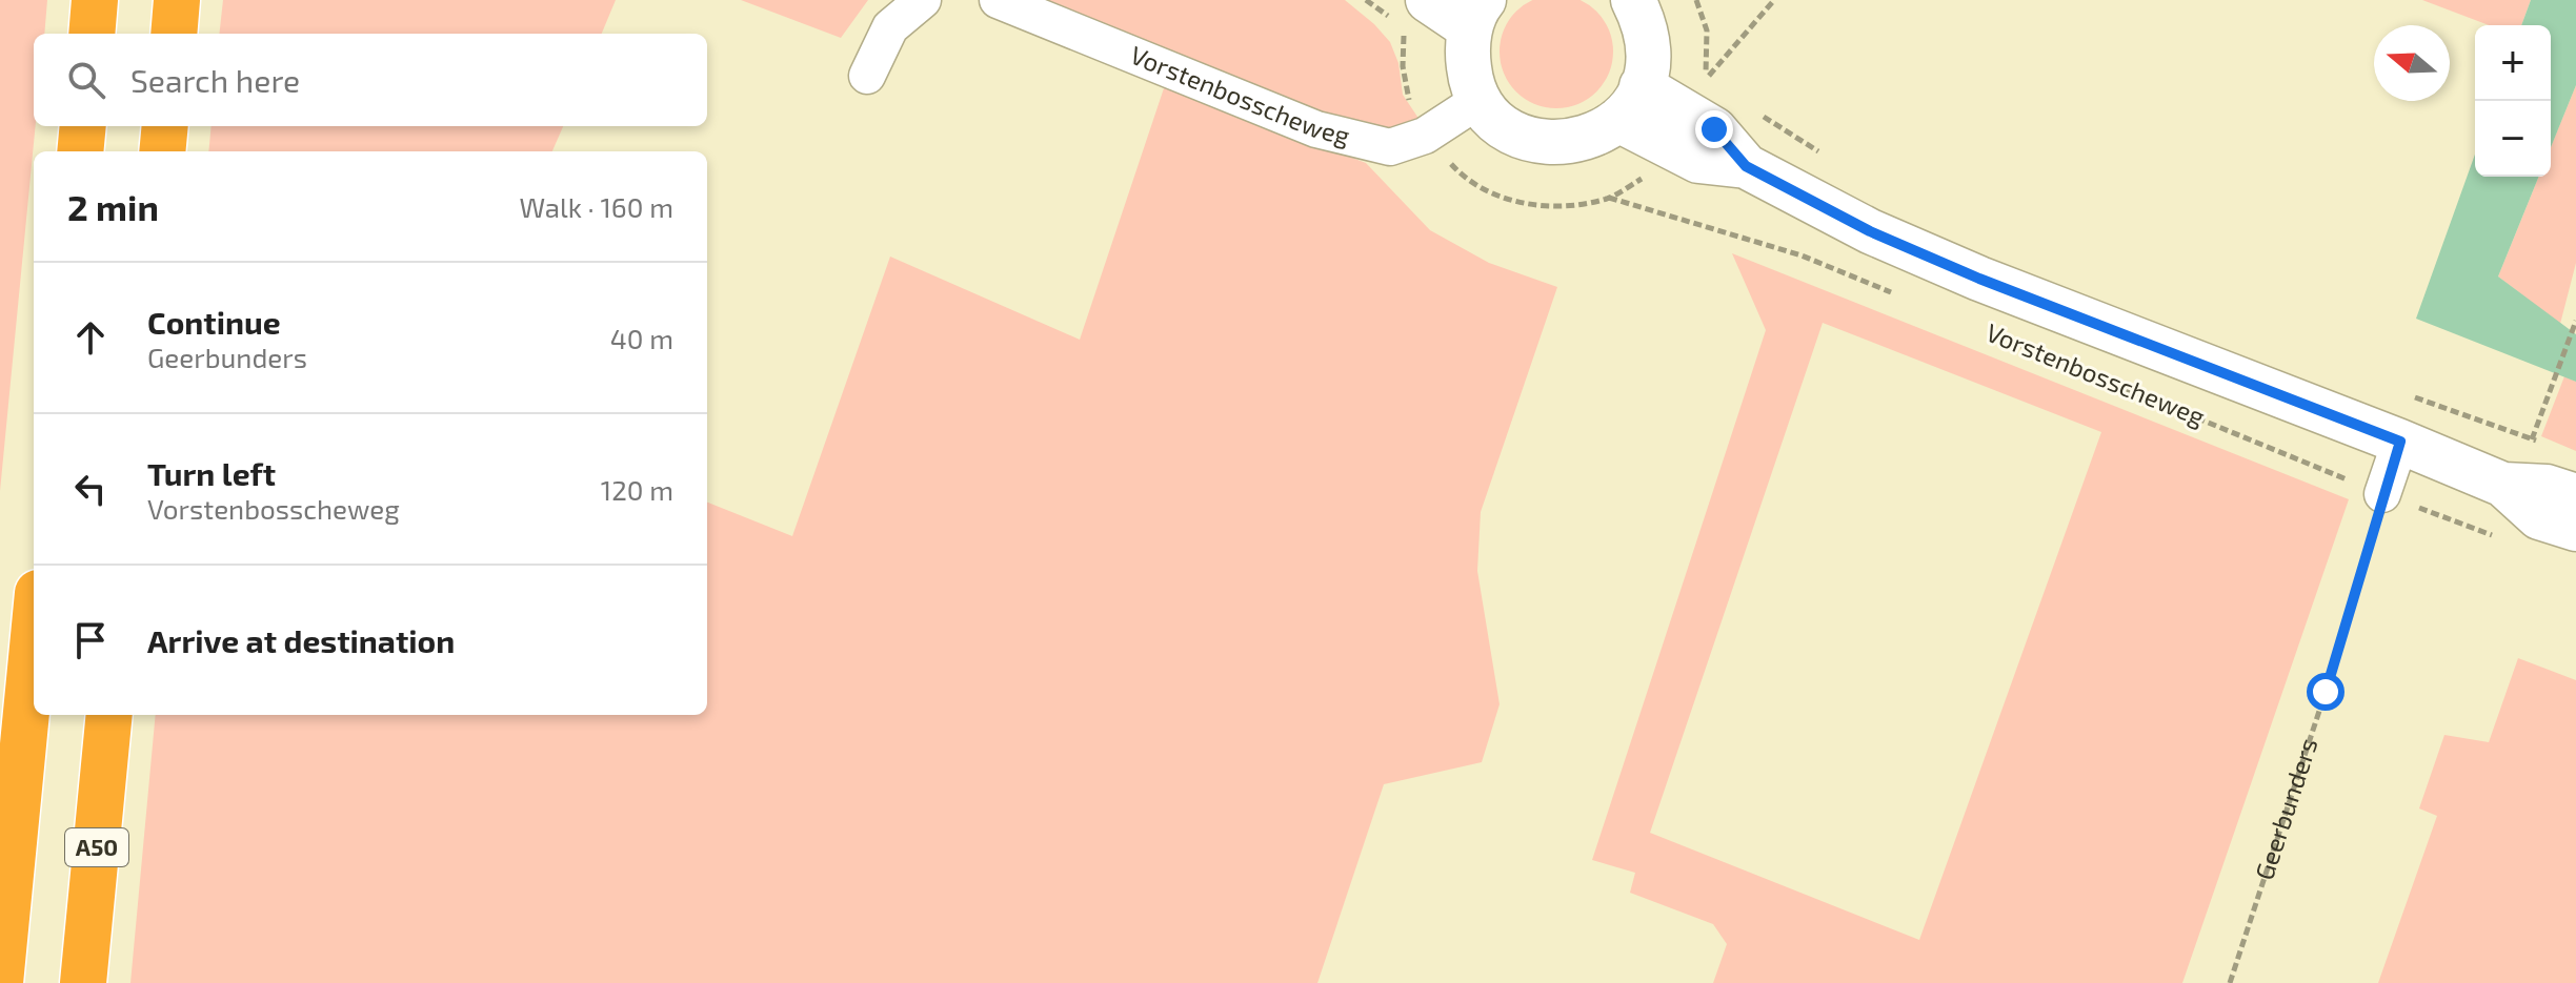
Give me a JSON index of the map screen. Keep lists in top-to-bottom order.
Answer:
{
  "streets": {
    "highway": ["A50"],
    "street": ["Vorstenbosscheweg"],
    "path": ["Geerbunders"]
  },
  "crossings": [
    ["Vorstenbosscheweg", "Geerbunders"]
  ],
  "north": "left",
  "page": {
    "map_buttons": ["+", "−"],
    "search": "Search here",
    "heading": ["2 min", "Walk · 160 m"],
    "list": [
      ["Continue", "Geerbunders", "40 m"],
      ["Turn left", "Vorstenbosscheweg", "120 m"],
      "Arrive at destination"
    ]
  }
}
